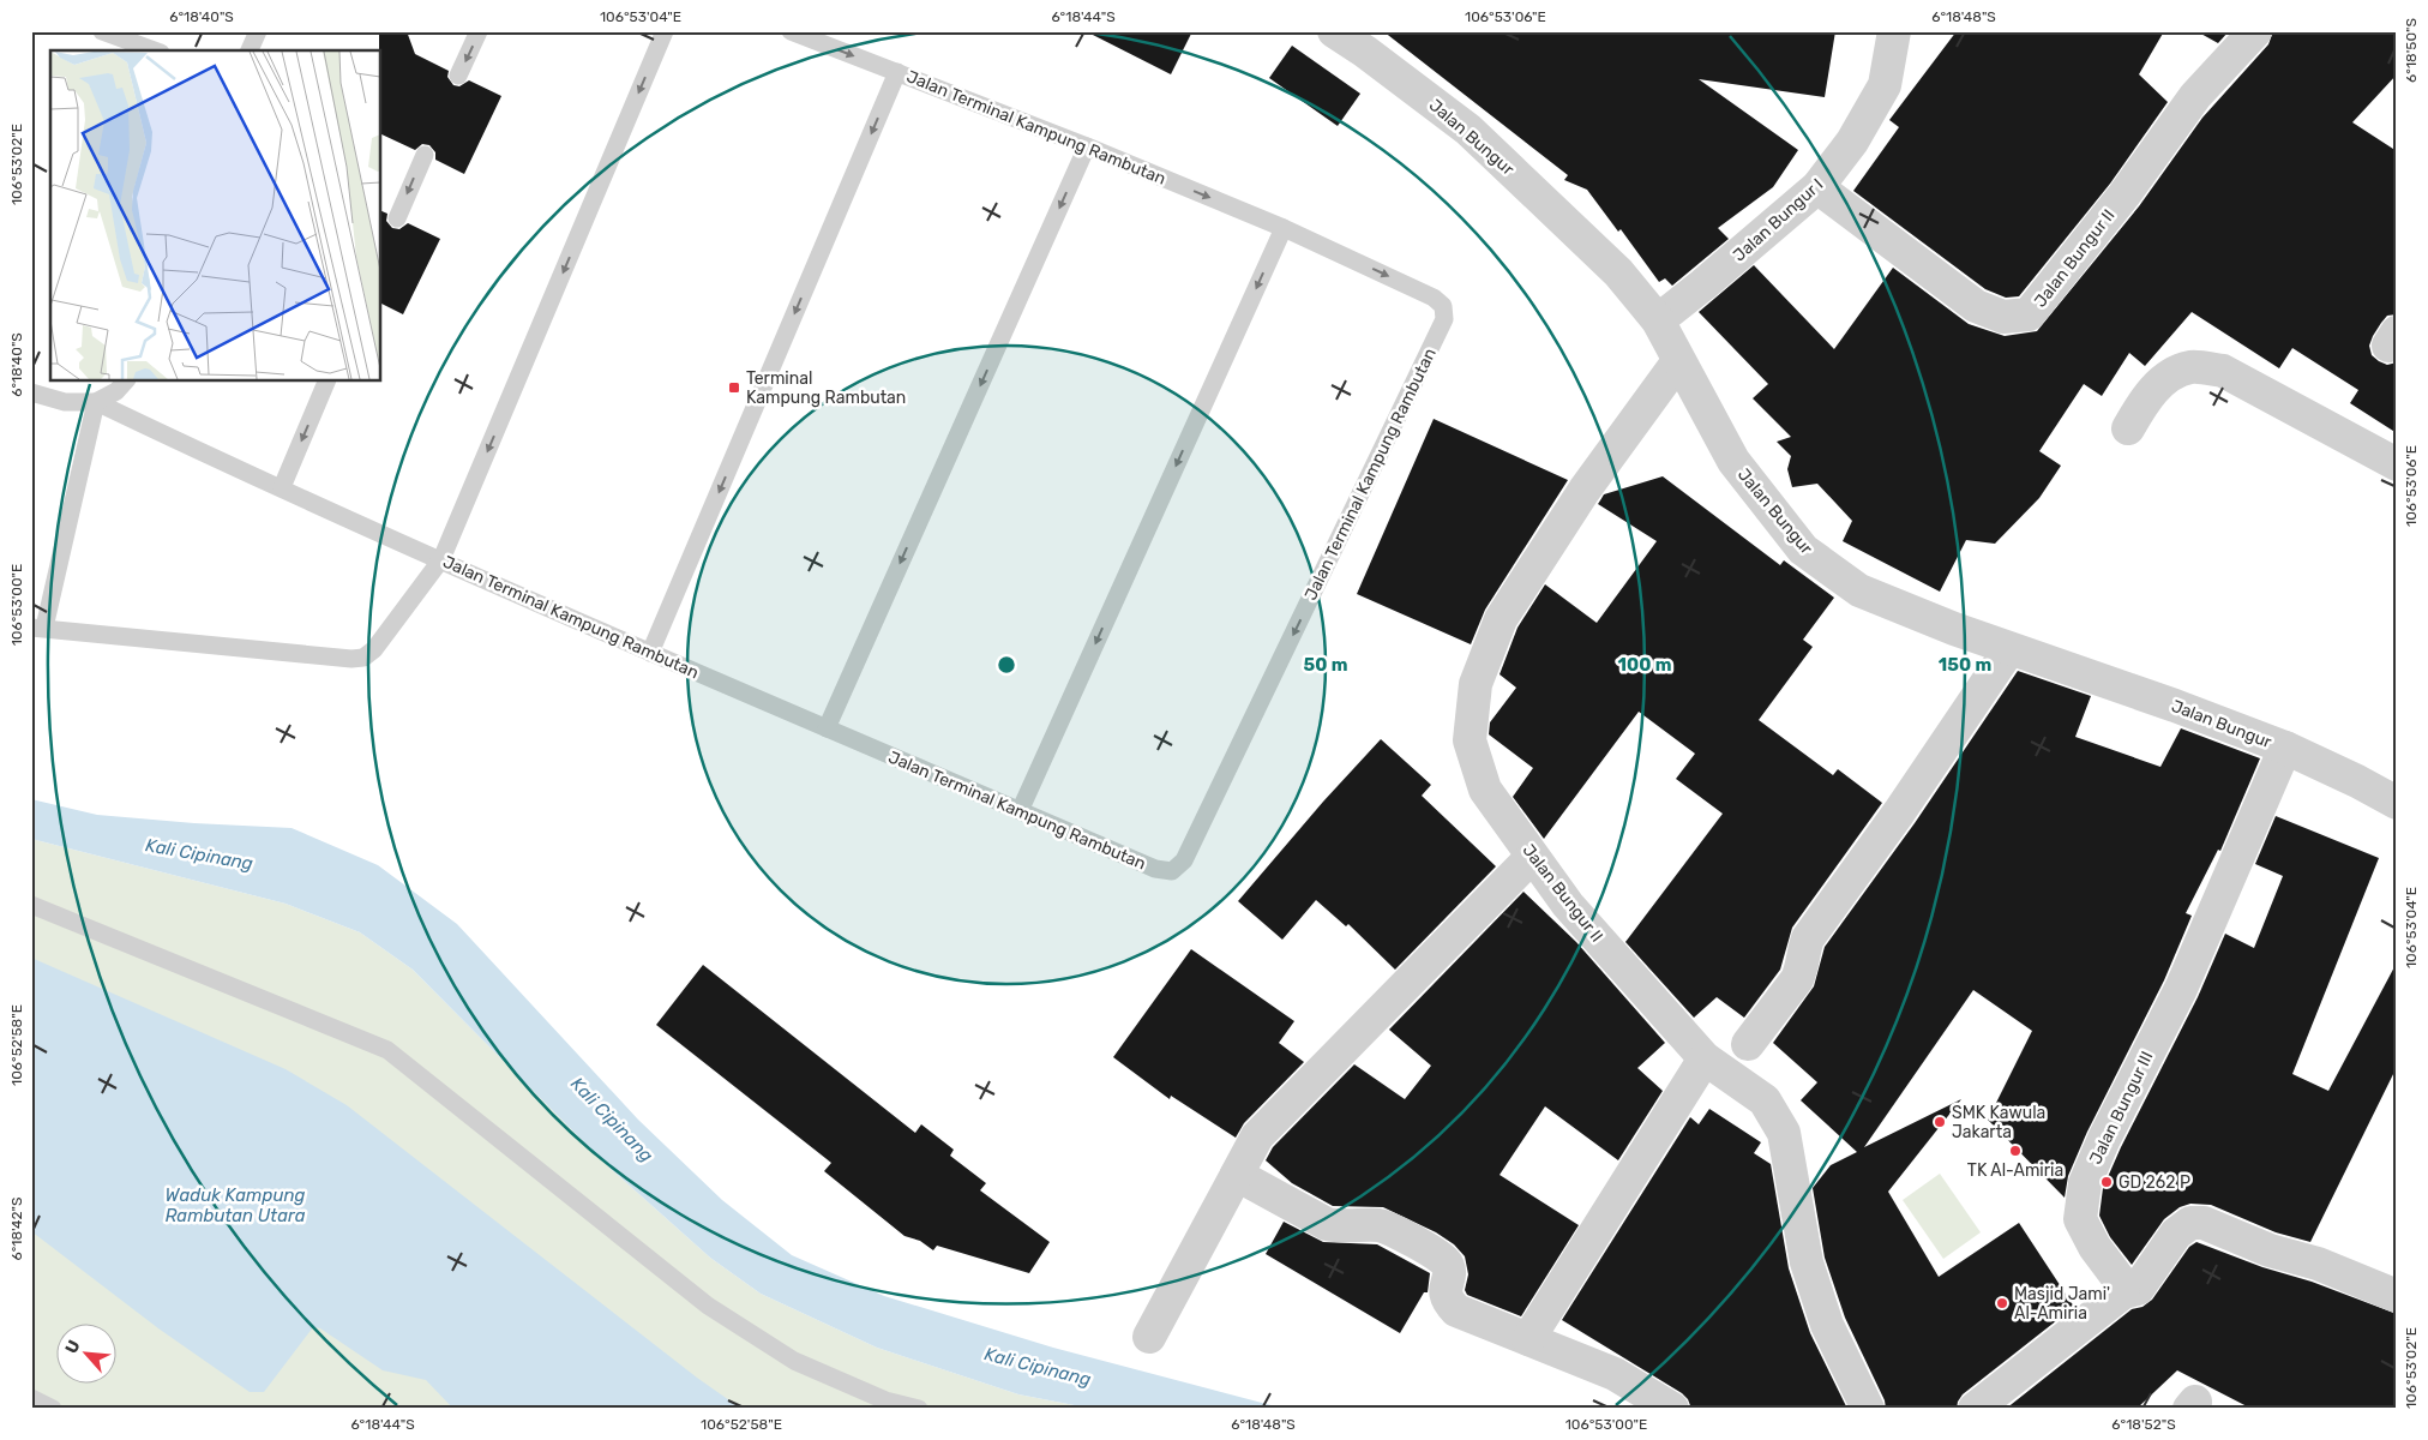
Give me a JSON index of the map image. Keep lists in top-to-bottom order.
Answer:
{
  "streets": {
    "street": [
      "Jalan Bungur",
      "Jalan Bungur I",
      "Jalan Bungur II",
      "Jalan Bungur III"
    ],
    "lane": ["Jalan Terminal Kampung Rambutan"]
  },
  "crossings": [
    ["Jalan Bungur", "Jalan Bungur I"],
    ["Jalan Bungur", "Jalan Bungur II"],
    ["Jalan Bungur", "Jalan Bungur III"],
    ["Jalan Bungur I", "Jalan Bungur II"]
  ],
  "water": ["Kali Cipinang", "Waduk Kampung Rambutan Utara"],
  "places": {
    "transit": ["Terminal Kampung Rambutan"],
    "other": [
      "SMK Kawula Jakarta",
      "TK Al-Amiria",
      "GD 262 P",
      "Masjid Jami' Al-Amiria"
    ]
  },
  "north": "top left",
  "coordinates": [
    "6°18'40\"S",
    "106°53'04\"E",
    "6°18'44\"S",
    "106°53'06\"E",
    "6°18'48\"S",
    "6°18'50\"S",
    "106°53'02\"E",
    "106°53'00\"E",
    "106°52'58\"E",
    "6°18'42\"S",
    "6°18'52\"S"
  ],
  "rings": ["50 m", "100 m", "150 m"]
}
